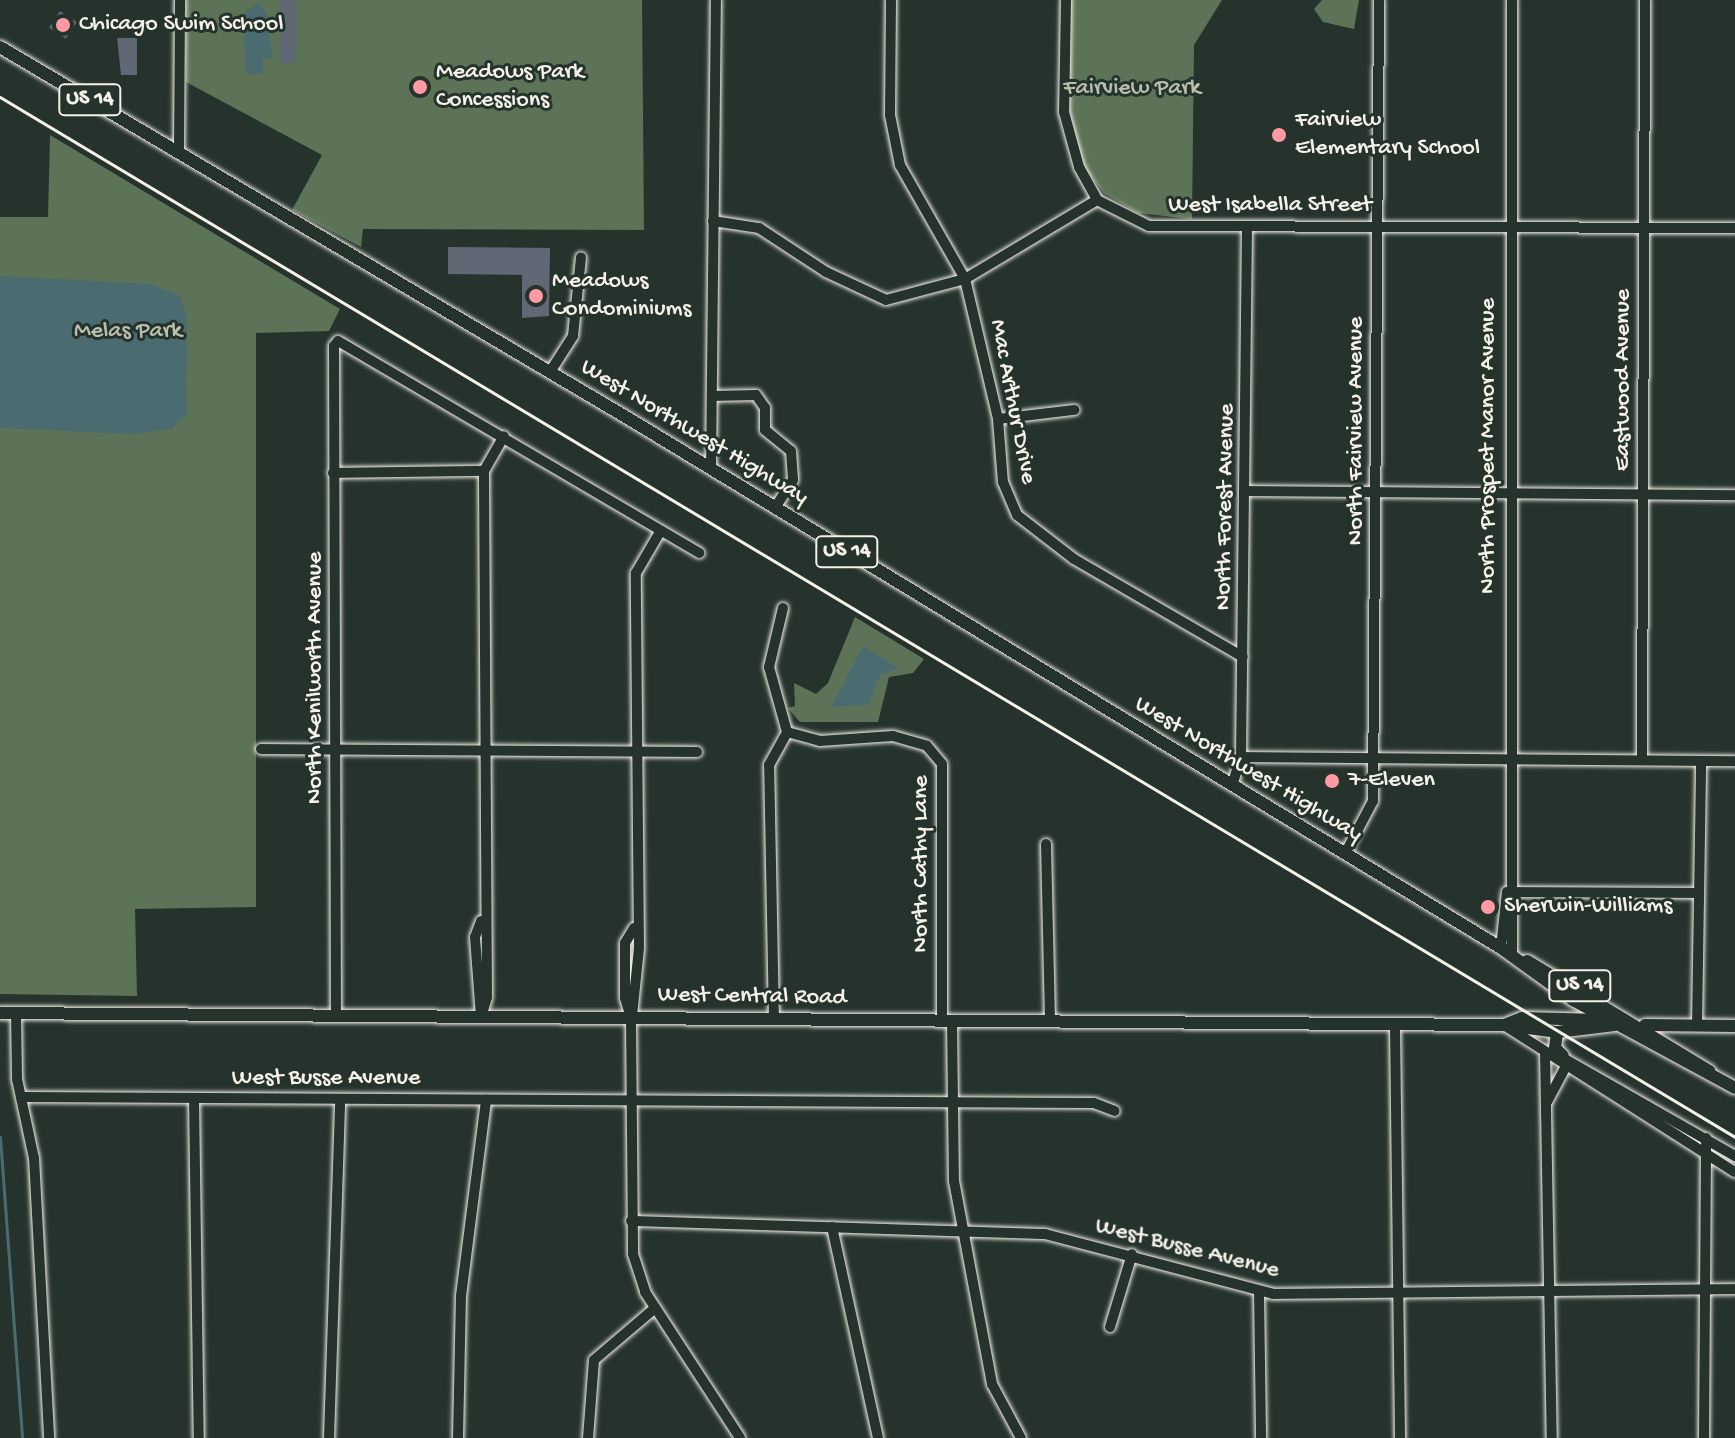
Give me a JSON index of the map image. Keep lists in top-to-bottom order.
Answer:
{
  "streets": {
    "main road": ["US 14", "West Northwest Highway", "West Central Road"],
    "street": [
      "West Isabella Street",
      "Eastwood Avenue",
      "Mac Arthur Drive",
      "North Fairview Avenue",
      "North Prospect Manor Avenue",
      "North Forest Avenue",
      "North Kenilworth Avenue",
      "North Cathy Lane",
      "West Busse Avenue"
    ]
  },
  "crossings": [
    ["US 14", "West Northwest Highway"],
    ["West Isabella Street", "Eastwood Avenue"],
    ["West Isabella Street", "North Fairview Avenue"],
    ["West Isabella Street", "North Prospect Manor Avenue"],
    ["West Isabella Street", "North Forest Avenue"],
    ["Mac Arthur Drive", "North Forest Avenue"],
    ["North Fairview Avenue", "West Northwest Highway"],
    ["West Northwest Highway", "North Prospect Manor Avenue"],
    ["West Northwest Highway", "North Forest Avenue"],
    ["West Northwest Highway", "West Central Road"],
    ["North Kenilworth Avenue", "West Central Road"],
    ["North Cathy Lane", "West Central Road"],
    ["North Cathy Lane", "West Busse Avenue"]
  ],
  "parks": ["Fairview Park", "Melas Park"],
  "places": [
    "Chicago Swim School",
    "Meadows Park Concessions",
    "Fairview Elementary School",
    "Meadows Condominiums",
    "7-Eleven",
    "Sherwin-Williams"
  ]
}
